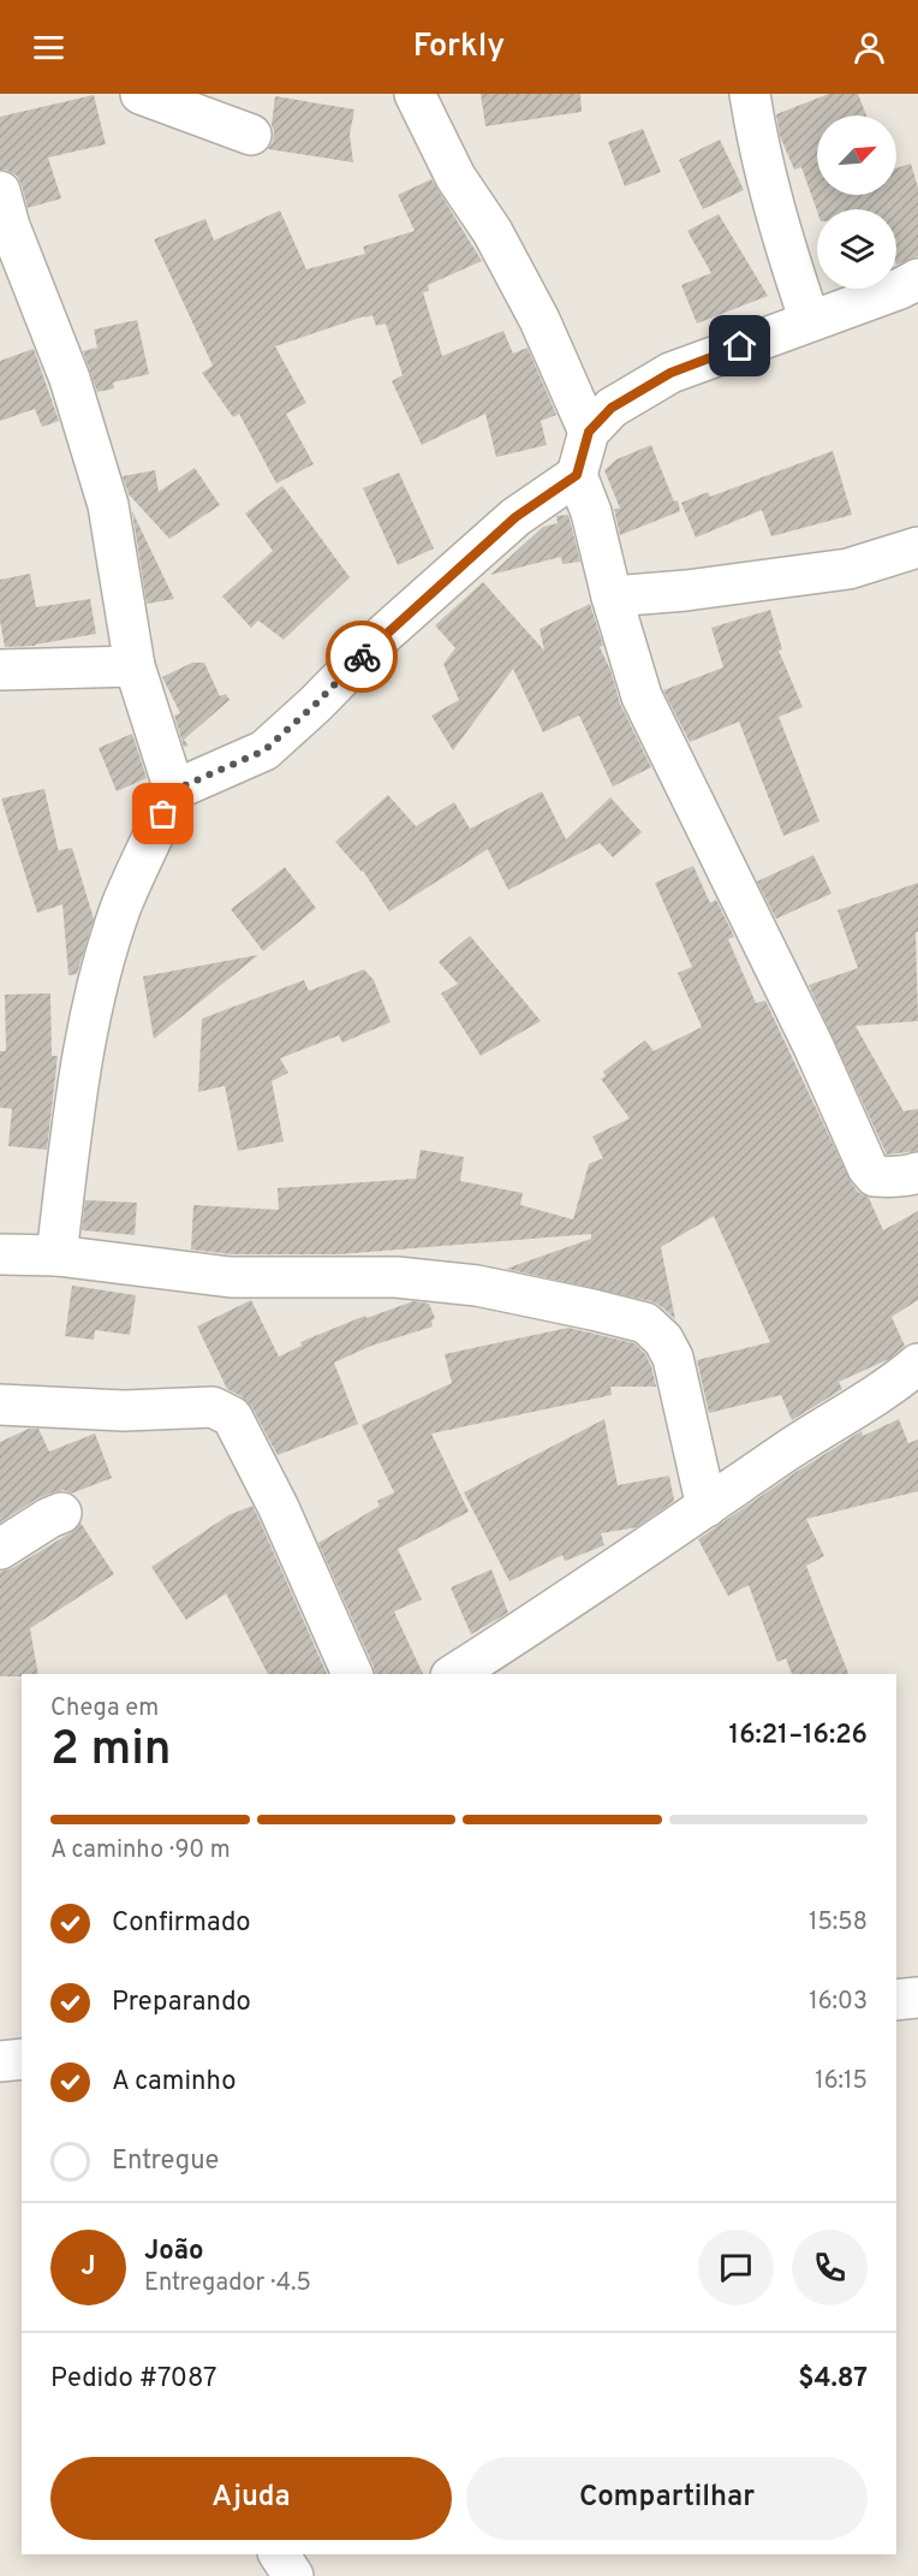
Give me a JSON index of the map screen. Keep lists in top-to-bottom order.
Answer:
{
  "north": "top right",
  "page": {
    "header": "Forkly",
    "heading": ["2 min", "Chega em", "16:21–16:26"],
    "panel": [
      "João",
      "Entregador · 4.5",
      "Pedido #7087",
      "$4.87"
    ],
    "bar": "A caminho · 90 m",
    "list": [
      ["Confirmado", "15:58"],
      ["Preparando", "16:03"],
      ["A caminho", "16:15"],
      "Entregue"
    ],
    "round": "J",
    "buttons": ["Ajuda", "Compartilhar"]
  }
}
